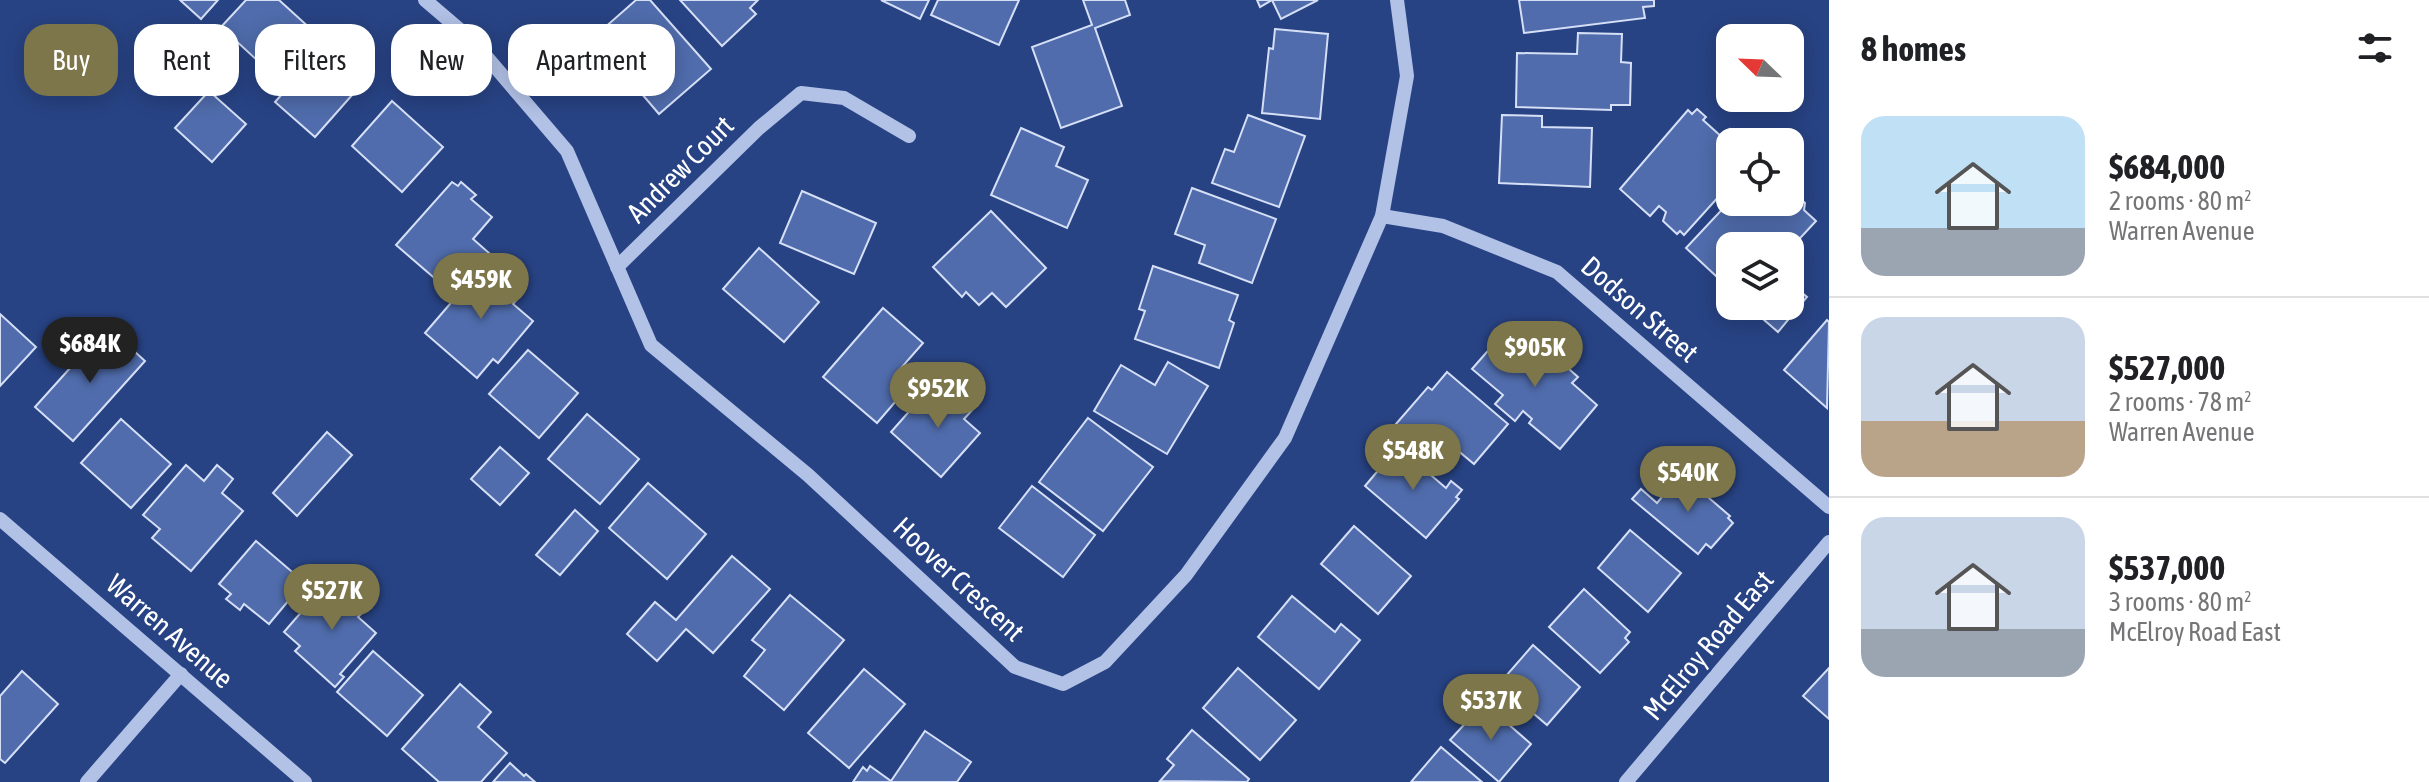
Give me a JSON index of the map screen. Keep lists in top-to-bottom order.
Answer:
{
  "streets": {
    "street": [
      "Andrew Court",
      "Dodson Street",
      "Hoover Crescent",
      "Warren Avenue",
      "McElroy Road East"
    ]
  },
  "crossings": [
    ["Andrew Court", "Hoover Crescent"],
    ["Dodson Street", "Hoover Crescent"]
  ],
  "north": "top left",
  "page": {
    "heading": "8 homes",
    "chip": [
      "Buy",
      "Rent",
      "Filters",
      "New",
      "Apartment"
    ],
    "list": [
      {
        "name": "$684,000",
        "note": "2 rooms · 80 m² · Warren Avenue"
      },
      {
        "name": "$527,000",
        "note": "2 rooms · 78 m² · Warren Avenue"
      },
      {
        "name": "$537,000",
        "note": "3 rooms · 80 m² · McElroy Road East"
      }
    ],
    "price": [
      "$459K",
      "$684K",
      "$905K",
      "$952K",
      "$548K",
      "$540K",
      "$527K",
      "$537K"
    ]
  }
}
